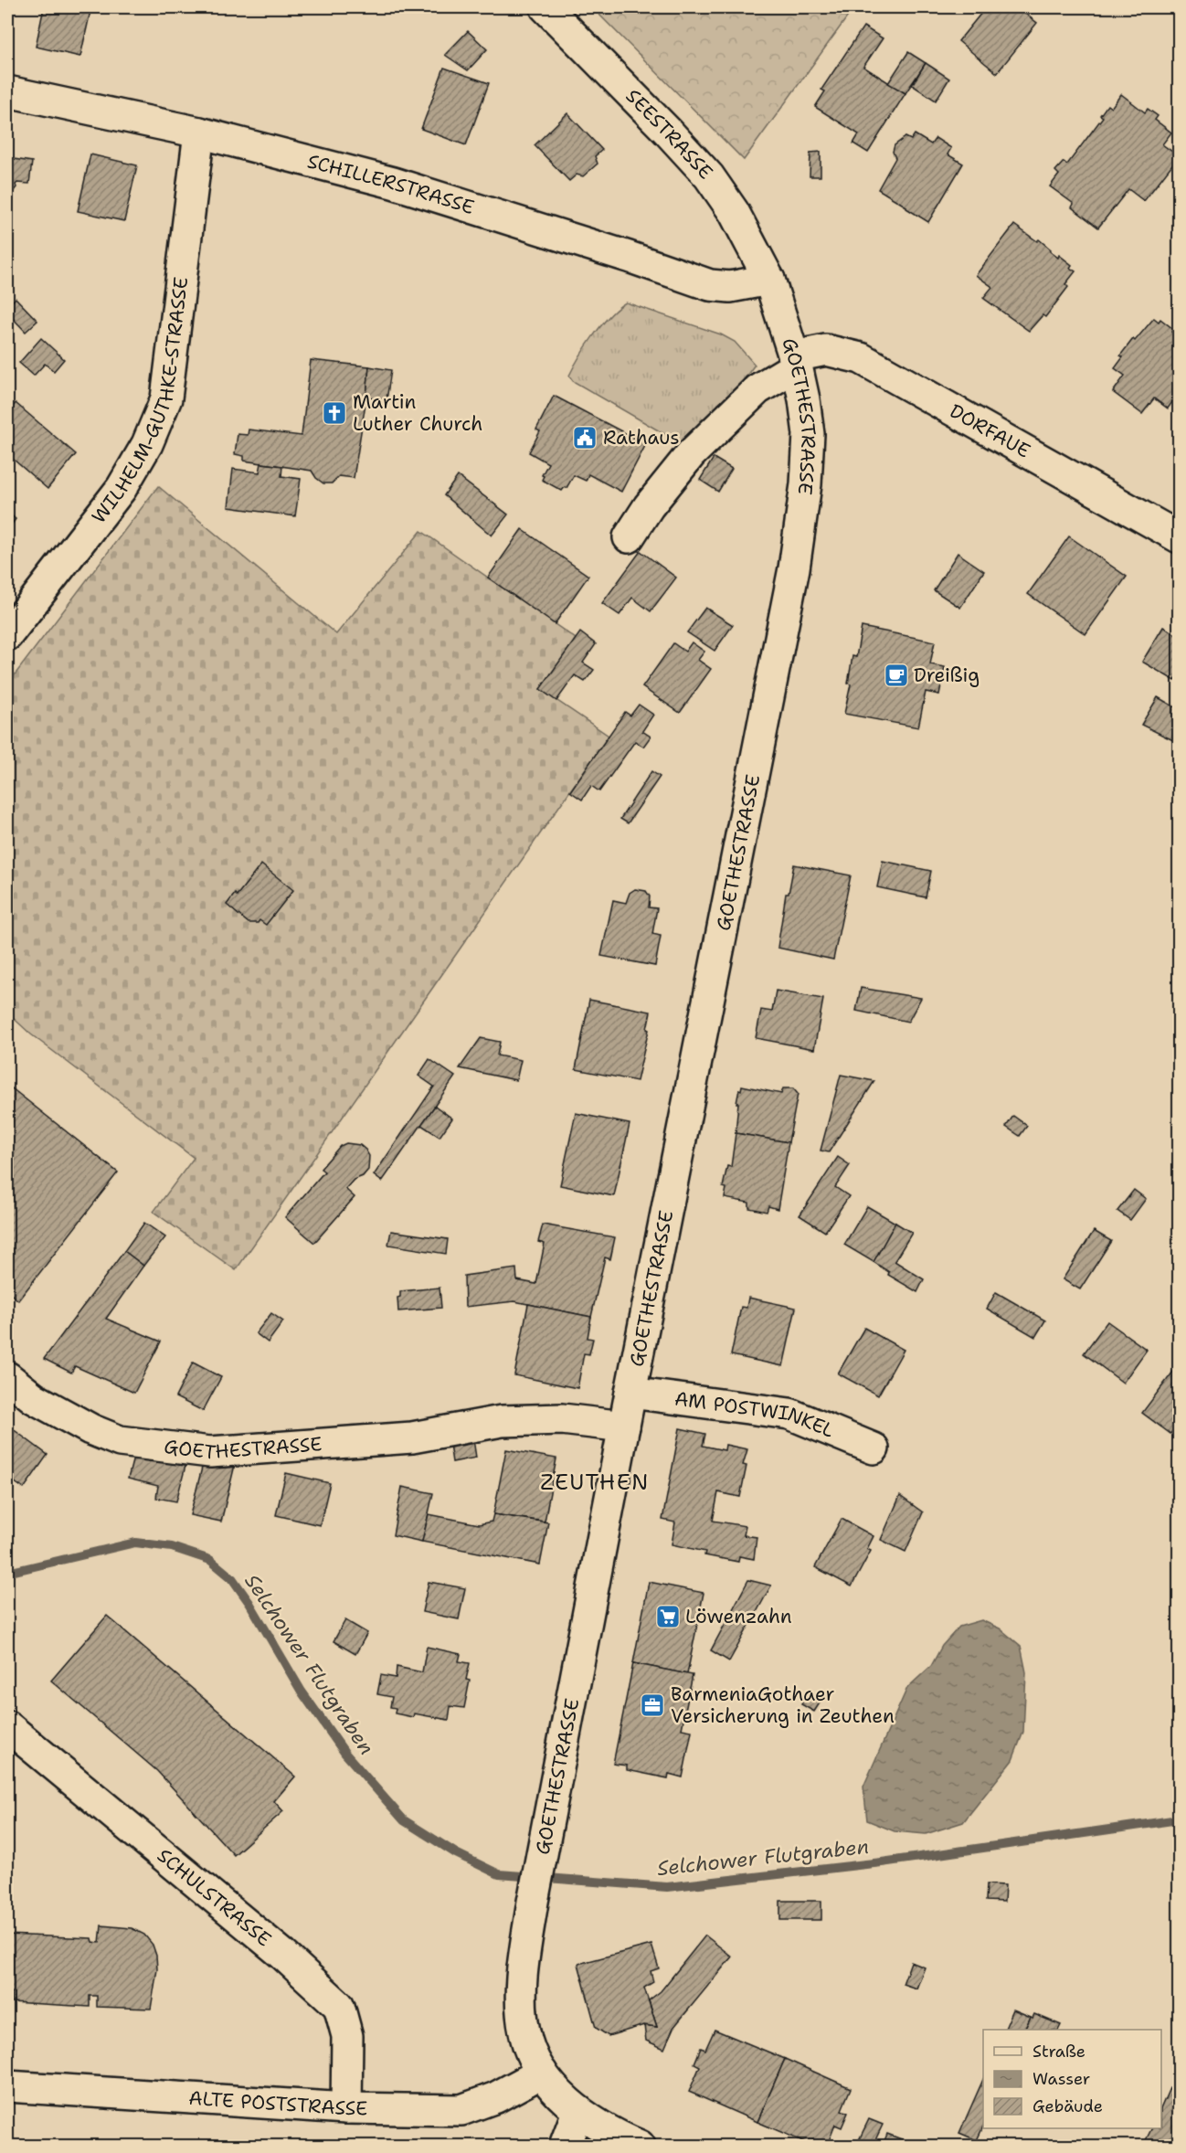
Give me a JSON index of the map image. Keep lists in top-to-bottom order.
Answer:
{
  "streets": {
    "street": [
      "SEESTRASSE",
      "SCHILLERSTRASSE",
      "WILHELM-GUTHKE-STRASSE",
      "GOETHESTRASSE",
      "DORFAUE",
      "AM POSTWINKEL",
      "SCHULSTRASSE",
      "ALTE POSTSTRASSE"
    ]
  },
  "crossings": [
    ["SEESTRASSE", "SCHILLERSTRASSE"],
    ["SEESTRASSE", "GOETHESTRASSE"],
    ["SCHILLERSTRASSE", "WILHELM-GUTHKE-STRASSE"],
    ["SCHILLERSTRASSE", "GOETHESTRASSE"],
    ["GOETHESTRASSE", "DORFAUE"],
    ["GOETHESTRASSE", "AM POSTWINKEL"],
    ["GOETHESTRASSE", "ALTE POSTSTRASSE"],
    ["SCHULSTRASSE", "ALTE POSTSTRASSE"]
  ],
  "districts": ["ZEUTHEN"],
  "water": ["Selchower Flutgraben"],
  "places": {
    "church": ["Martin Luther Church"],
    "public building": ["Rathaus"],
    "cafe": ["Dreißig"],
    "supermarket": ["Löwenzahn"],
    "office": ["BarmeniaGothaer Versicherung in Zeuthen"]
  },
  "legend": ["Straße", "Wasser", "Gebäude"]
}
